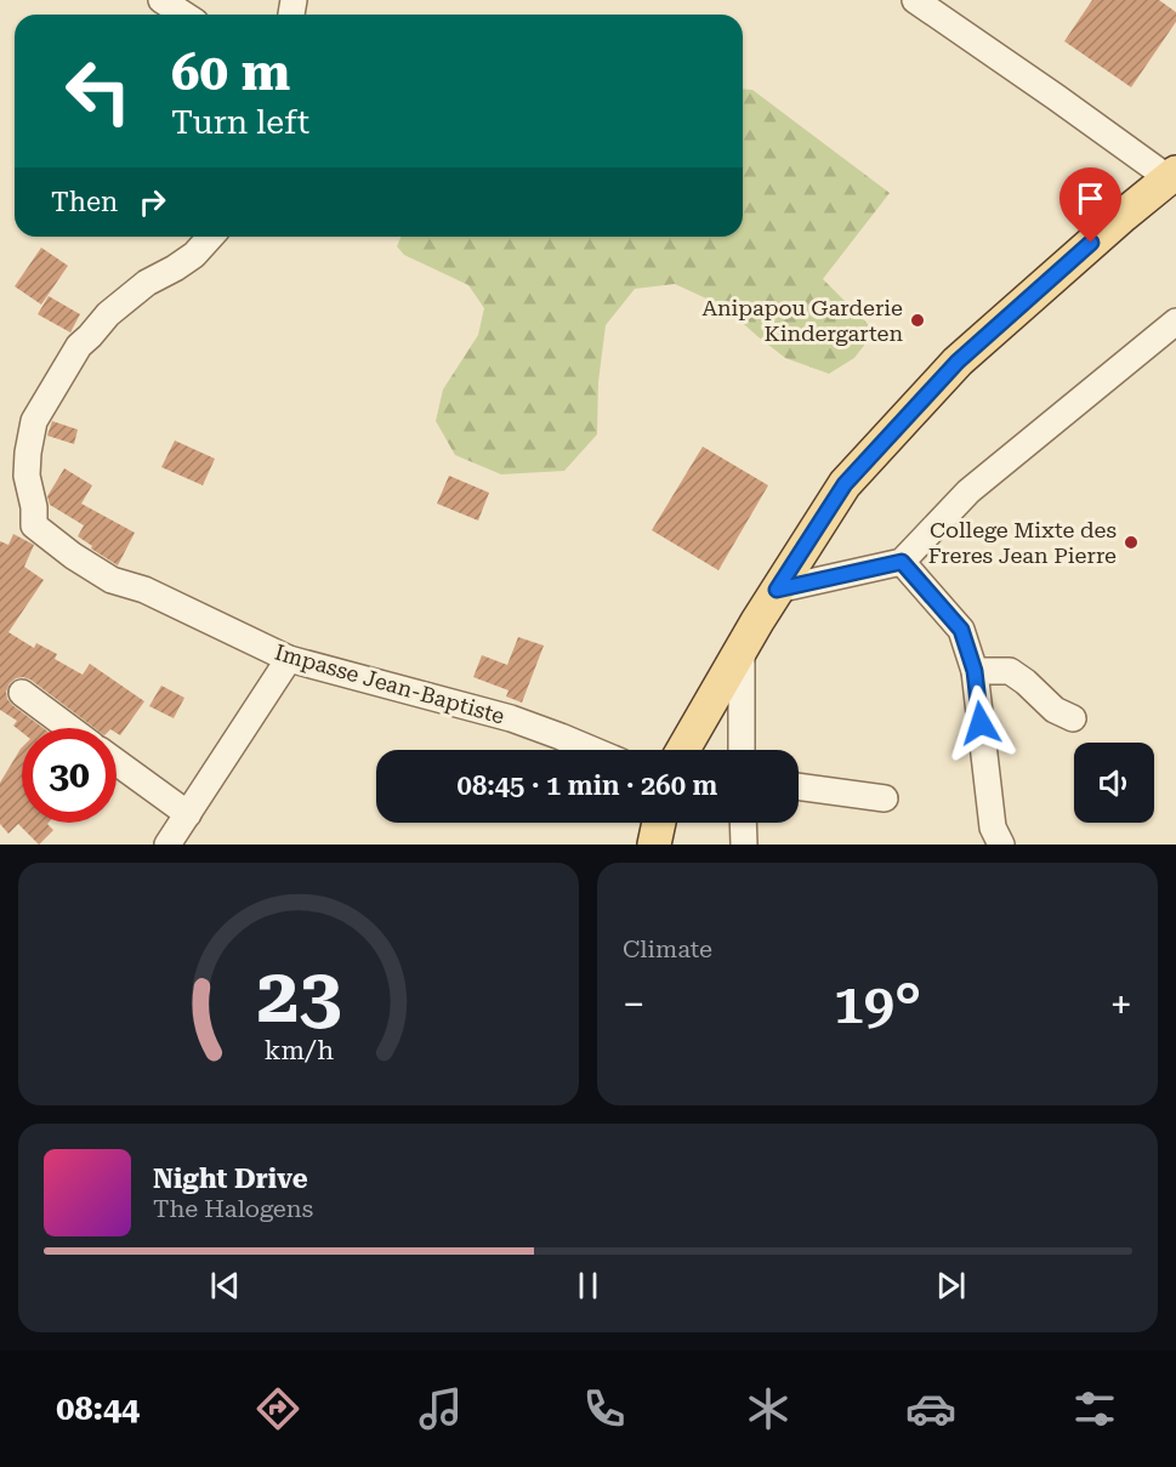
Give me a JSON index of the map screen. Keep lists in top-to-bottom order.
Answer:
{
  "streets": {
    "street": ["Impasse Jean-Baptiste"]
  },
  "places": ["Anipapou Garderie Kindergarten", "College Mixte des Freres Jean Pierre"],
  "page": {
    "turn": ["60 m", "Turn left"],
    "then": "Then",
    "limit": "30",
    "trip": "08:45 · 1 min · 260 m",
    "tile": "Climate",
    "heat": ["−", "19°", "+"],
    "song": ["Night Drive", "The Halogens"],
    "tabs": "08:44",
    "gauge": ["23", "km/h"]
  }
}
